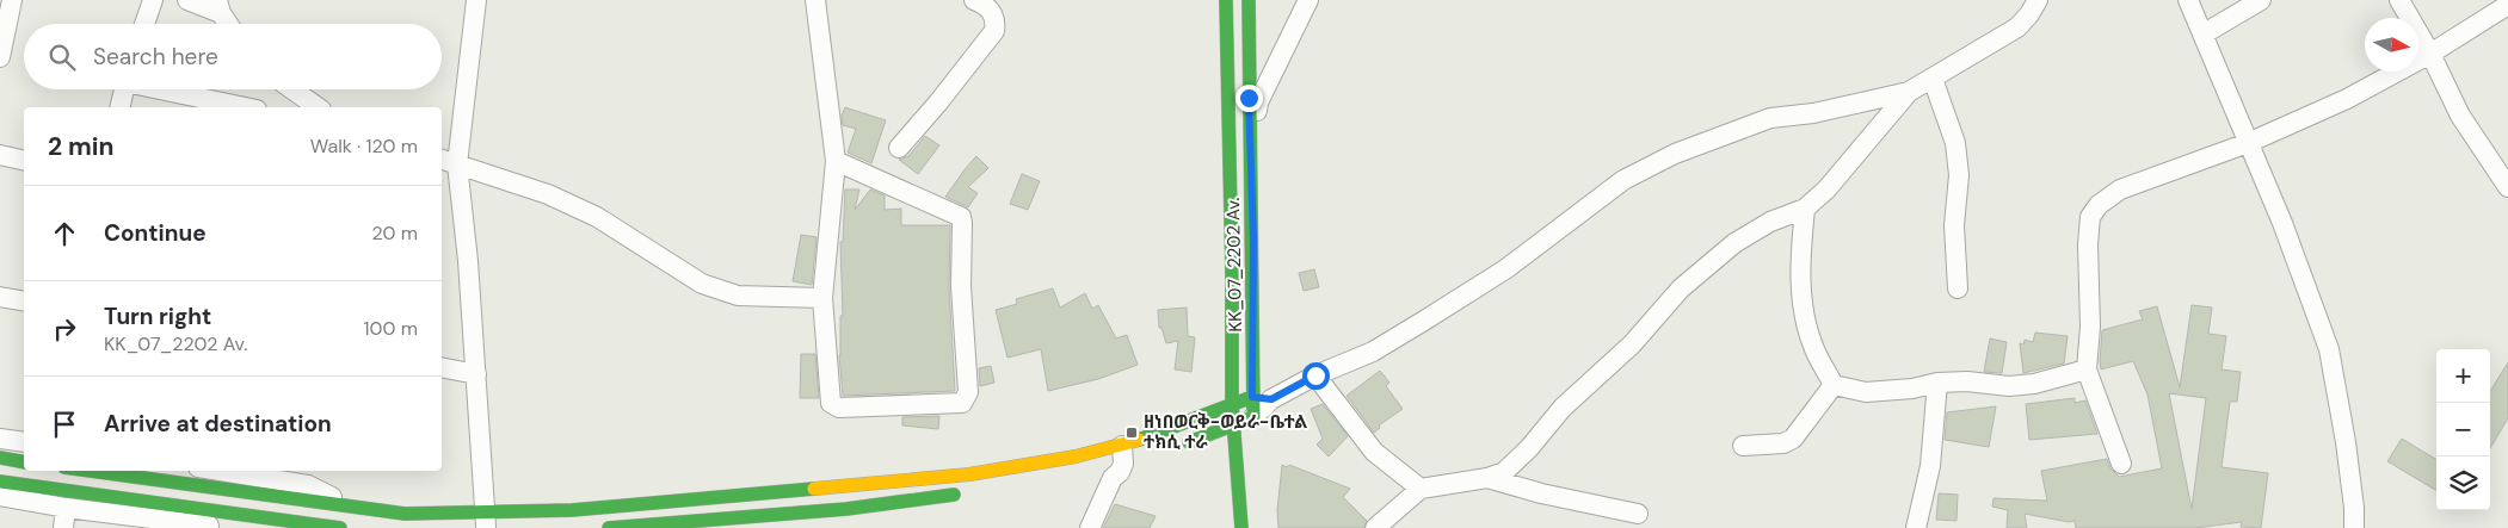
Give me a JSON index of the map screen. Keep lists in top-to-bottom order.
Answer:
{
  "streets": {
    "main road": ["KK_07_2202 Av."]
  },
  "places": {
    "transit": ["ዘነበወርቅ-ወይራ-ቤተል ተክሲ ተራ"]
  },
  "north": "right",
  "page": {
    "search": "Search here",
    "heading": ["2 min", "Walk · 120 m"],
    "list": [
      ["Continue", "20 m"],
      ["Turn right", "KK_07_2202 Av.", "100 m"],
      "Arrive at destination"
    ],
    "map_buttons": ["+", "−"]
  }
}
